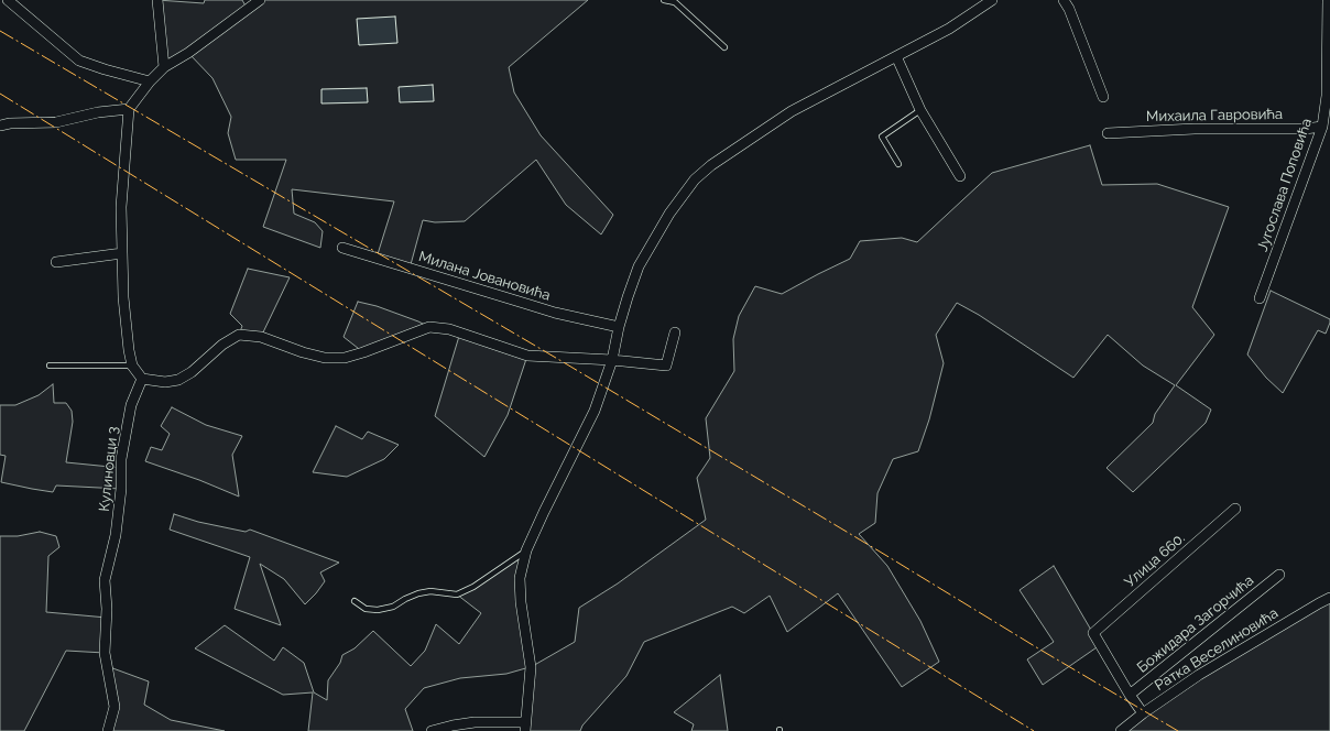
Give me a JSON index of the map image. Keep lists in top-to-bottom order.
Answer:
{
  "streets": {
    "street": [
      "Михаила Гавровића",
      "Југослава Поповића",
      "Милана Јовановића",
      "Кулиновци 3",
      "Улица 660.",
      "Божидара Загорчића",
      "Ратка Веселиновића"
    ]
  },
  "crossings": [
    ["Михаила Гавровића", "Југослава Поповића"],
    ["Улица 660.", "Божидара Загорчића"]
  ]
}
